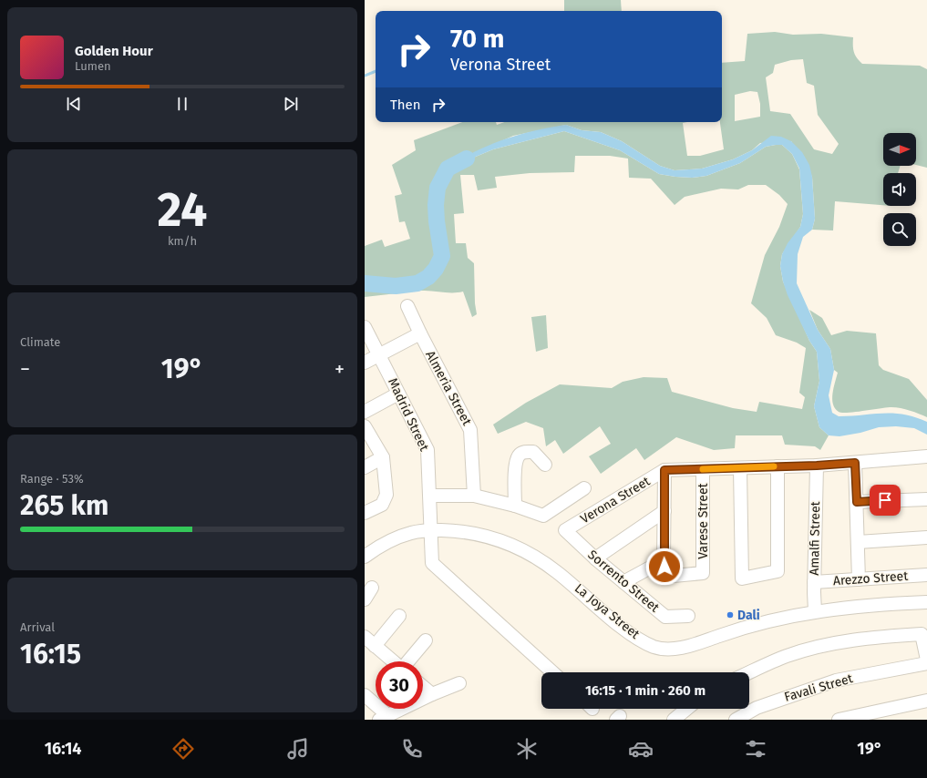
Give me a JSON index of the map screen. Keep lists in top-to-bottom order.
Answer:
{
  "streets": {
    "street": [
      "Almeria Street",
      "Madrid Street",
      "Verona Street",
      "Varese Street",
      "Amalfi Street",
      "Arezzo Street",
      "Sorrento Street",
      "La Joya Street",
      "Favali Street"
    ]
  },
  "crossings": [
    ["Madrid Street", "La Joya Street"],
    ["Verona Street", "Varese Street"],
    ["Verona Street", "Amalfi Street"],
    ["Verona Street", "Sorrento Street"],
    ["Amalfi Street", "Arezzo Street"],
    ["Amalfi Street", "La Joya Street"]
  ],
  "places": ["Dali"],
  "north": "right",
  "page": {
    "turn": ["70 m", "Verona Street"],
    "song": ["Golden Hour", "Lumen"],
    "then": "Then",
    "tile": [
      ["24", "km/h"],
      "Climate",
      ["Range · 53%", "265 km"],
      ["Arrival", "16:15"]
    ],
    "heat": ["−", "19°", "+"],
    "limit": "30",
    "trip": "16:15 · 1 min · 260 m",
    "tabs": ["16:14", "19°"]
  }
}
